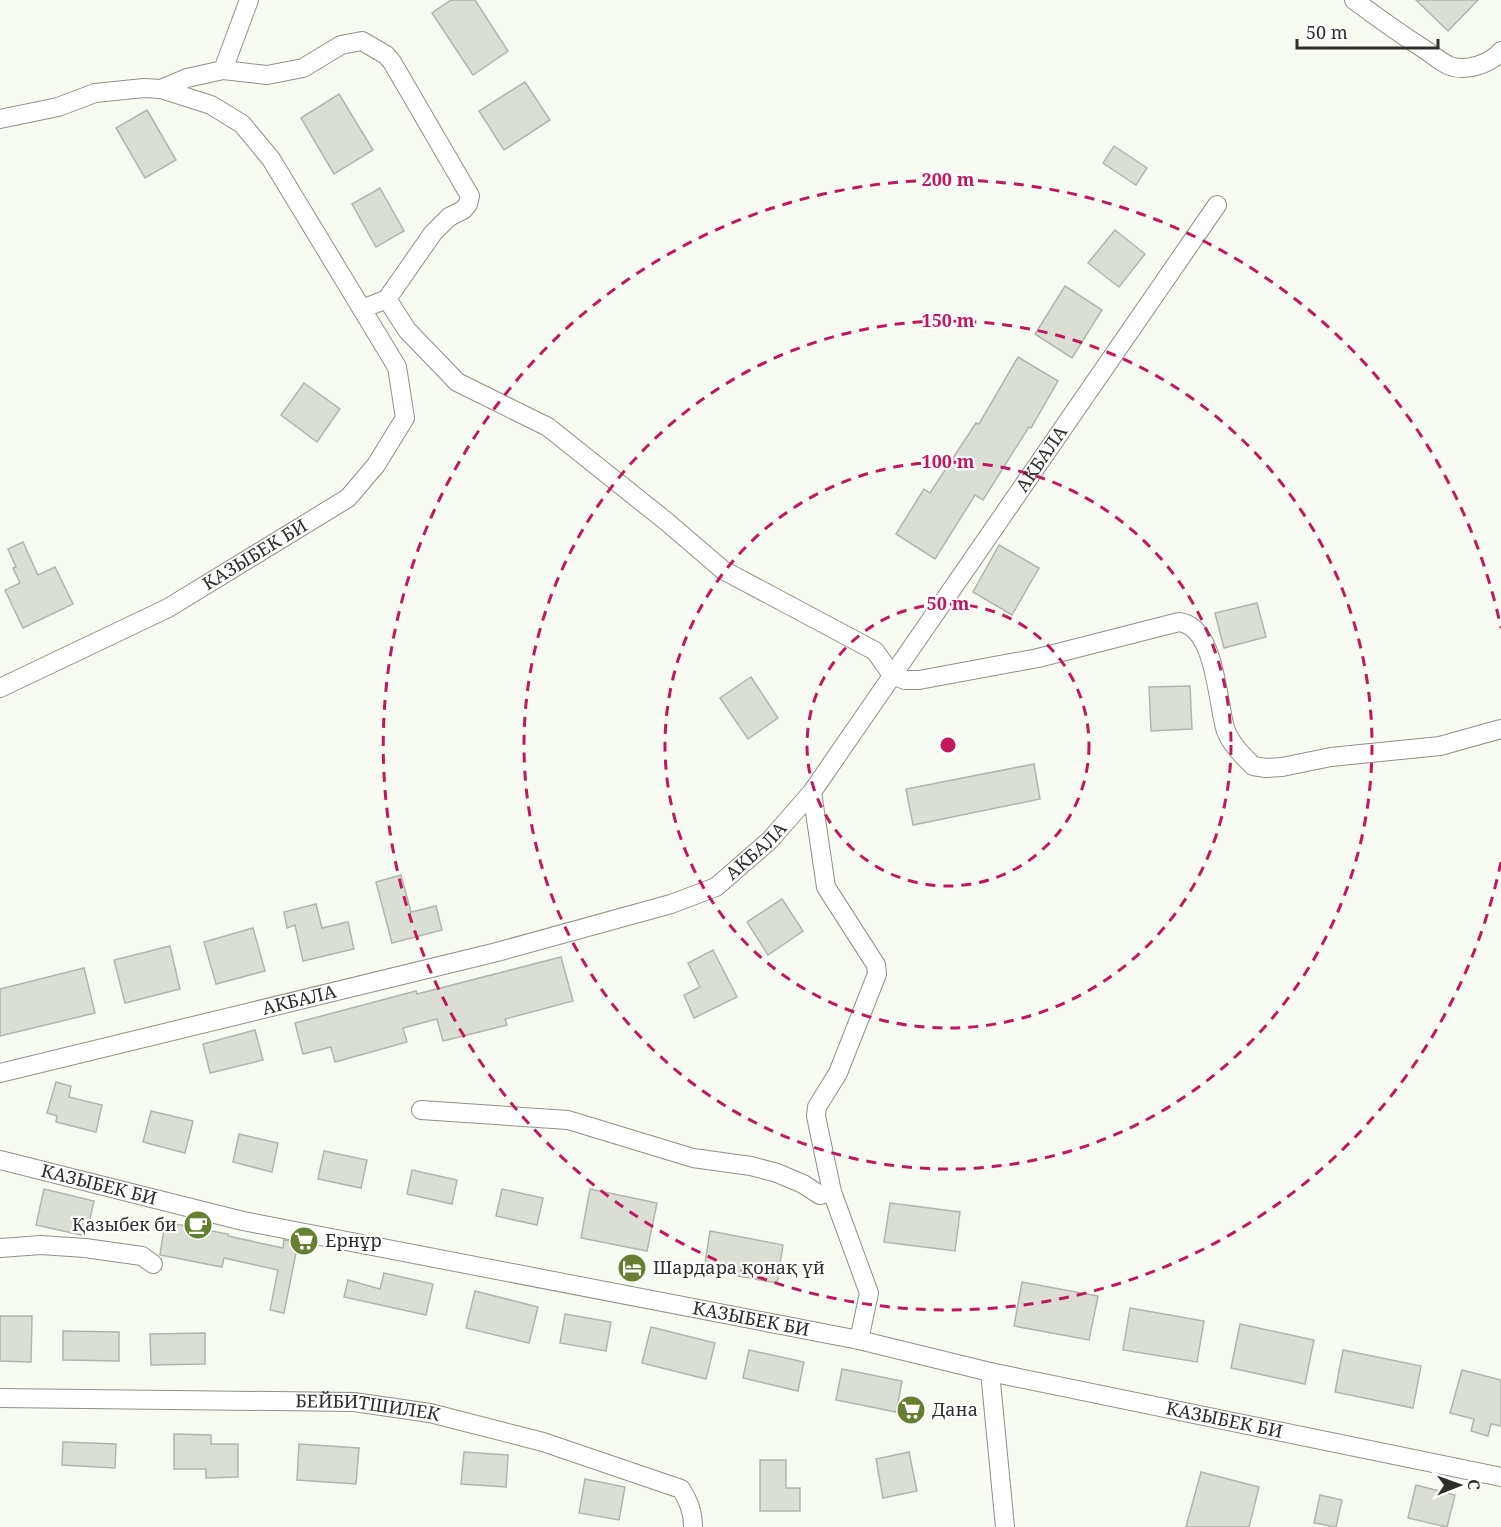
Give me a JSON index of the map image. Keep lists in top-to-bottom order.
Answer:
{
  "streets": {
    "street": ["АКБАЛА", "КАЗЫБЕК БИ", "БЕЙБИТШИЛЕК"]
  },
  "places": {
    "cafe": ["Қазыбек би"],
    "supermarket": ["Ернұр", "Дана"],
    "hotel": ["Шардара қонақ үй"]
  },
  "scale_bar": "50 m",
  "north": "right",
  "rings": [
    "200 m",
    "150 m",
    "100 m",
    "50 m"
  ]
}
